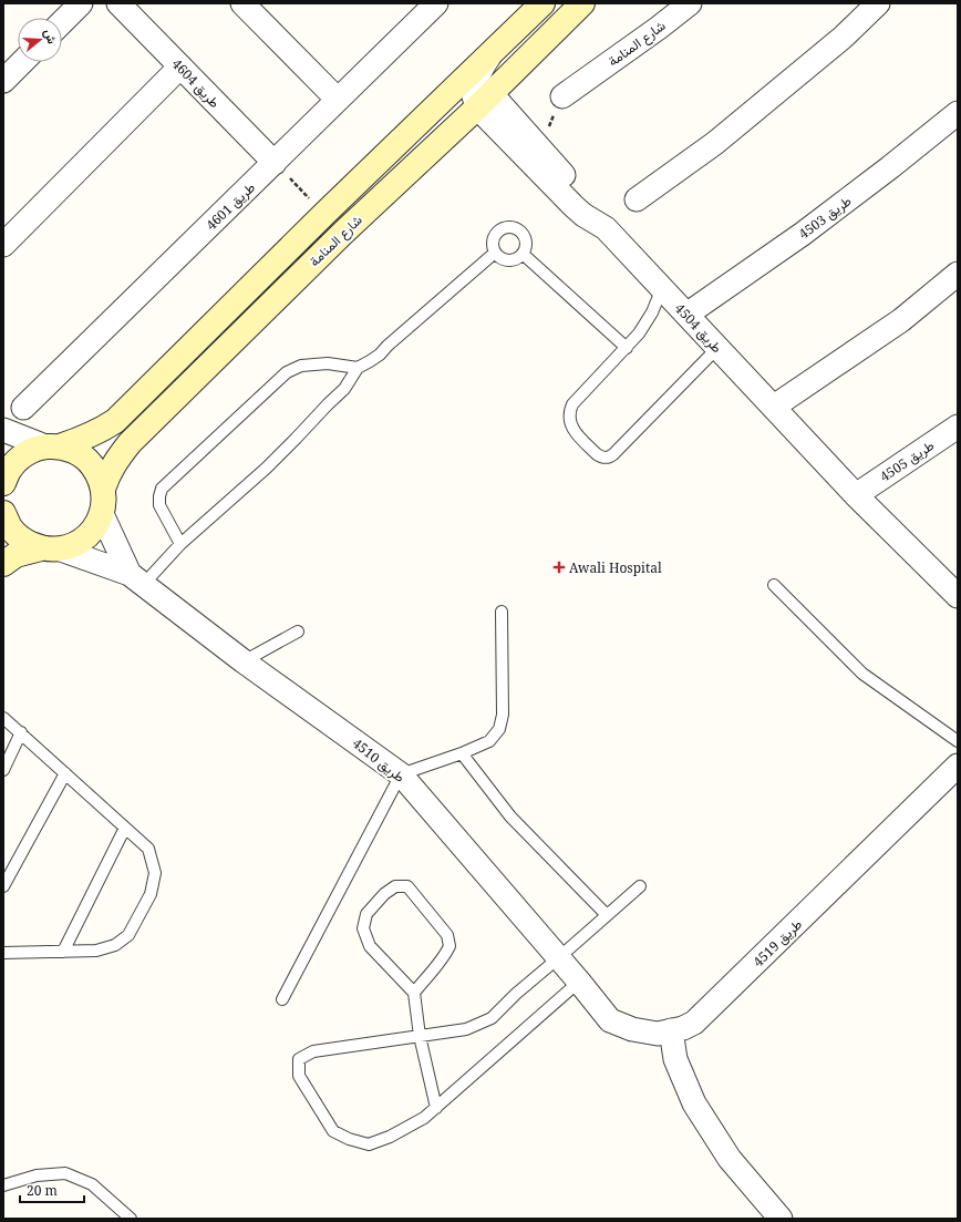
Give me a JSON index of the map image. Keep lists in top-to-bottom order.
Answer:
{
  "streets": {
    "street": [
      "شارع المنامة",
      "طريق 4604",
      "طريق 4601",
      "طريق 4503",
      "طريق 4504",
      "طريق 4505",
      "طريق 4510",
      "طريق 4519"
    ]
  },
  "crossings": [
    ["شارع المنامة", "طريق 4504"],
    ["طريق 4604", "طريق 4601"],
    ["طريق 4503", "طريق 4504"],
    ["طريق 4504", "طريق 4505"],
    ["طريق 4510", "طريق 4519"]
  ],
  "places": {
    "health": ["Awali Hospital"]
  },
  "scale_bar": "20 m",
  "north": "right"
}
